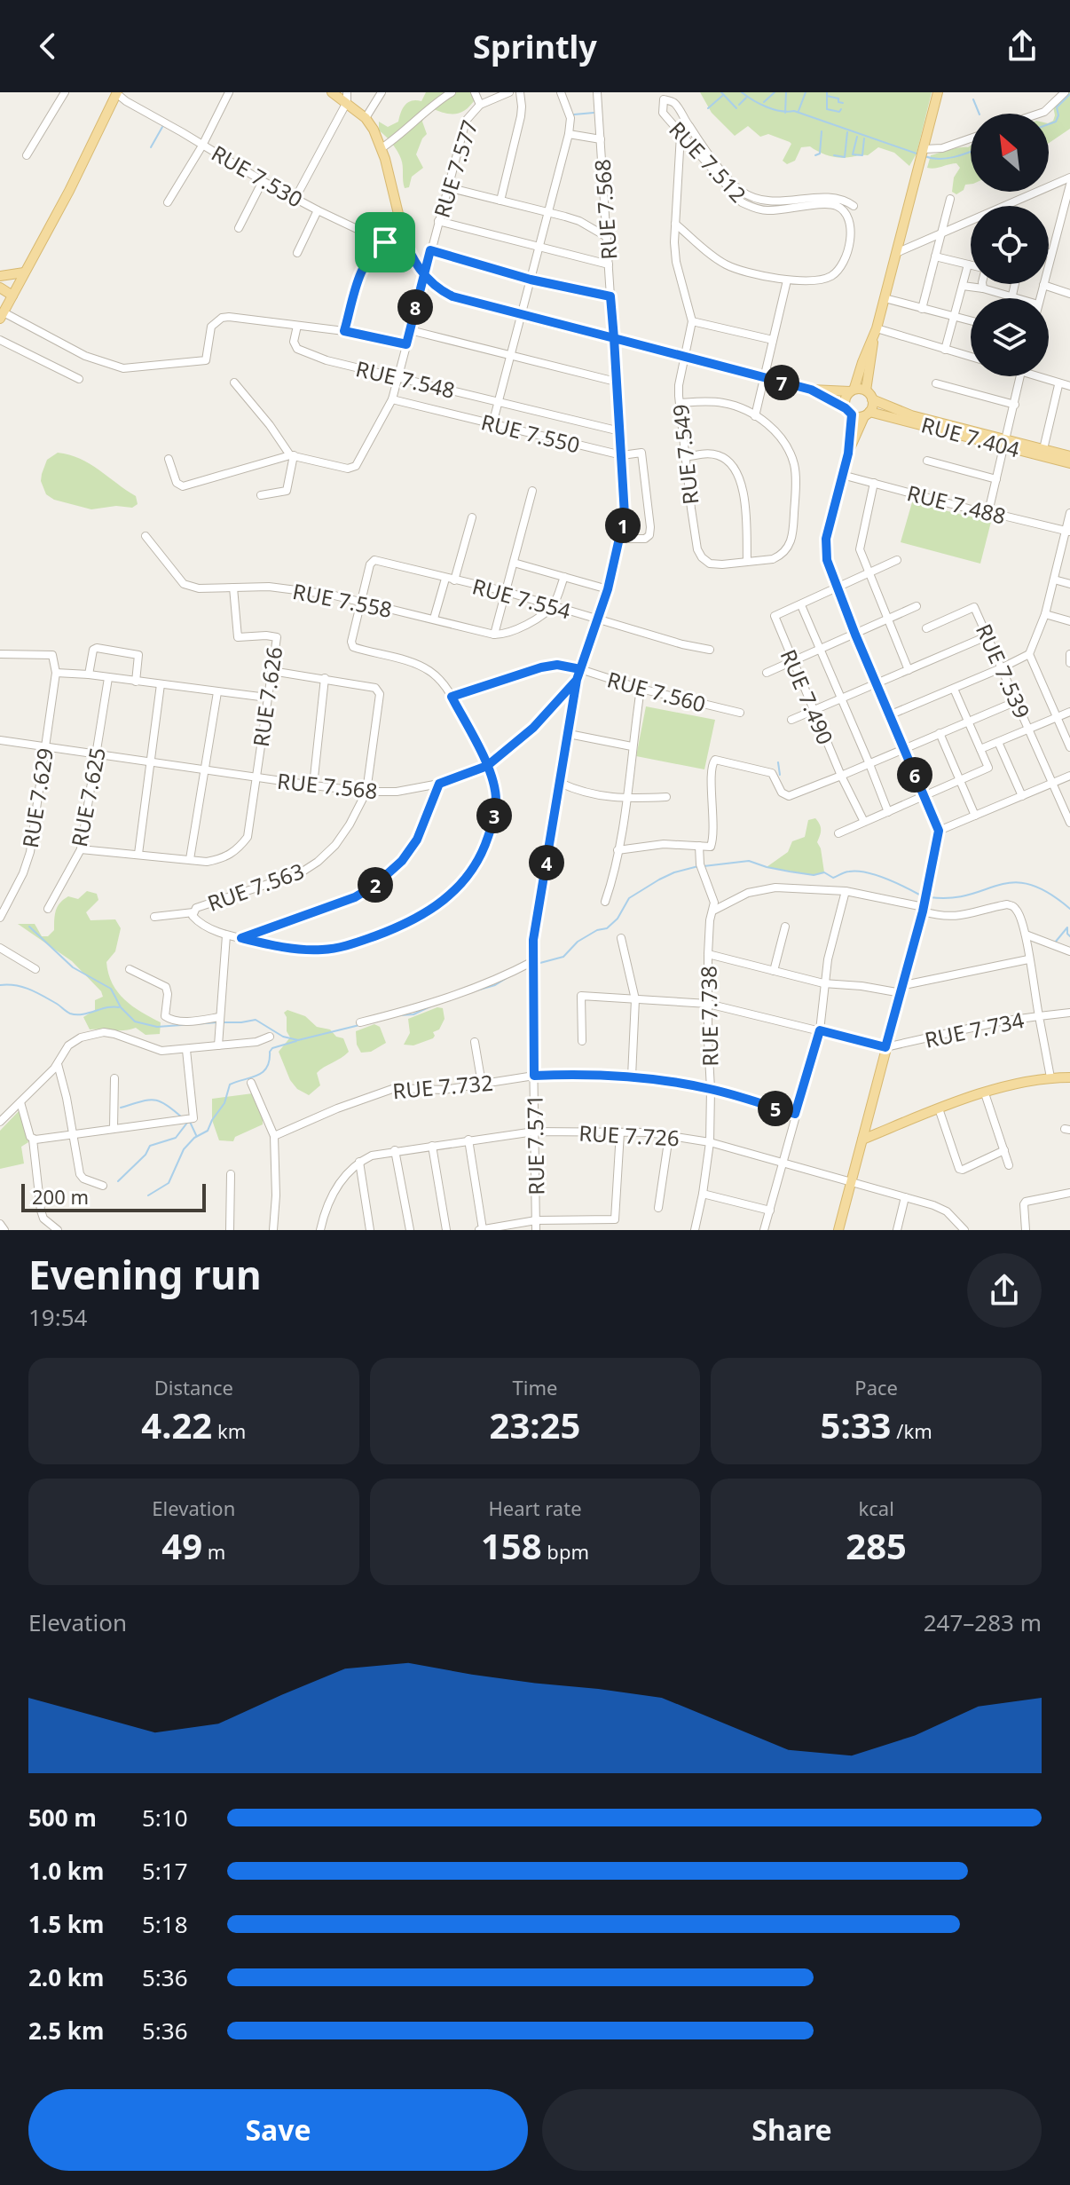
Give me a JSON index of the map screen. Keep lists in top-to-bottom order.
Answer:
{
  "streets": {
    "main road": ["RUE 7.404"],
    "street": [
      "RUE 7.512",
      "RUE 7.577",
      "RUE 7.530",
      "RUE 7.568",
      "RUE 7.548",
      "RUE 7.550",
      "RUE 7.549",
      "RUE 7.488",
      "RUE 7.554",
      "RUE 7.558",
      "RUE 7.539",
      "RUE 7.560",
      "RUE 7.626",
      "RUE 7.490",
      "RUE 7.625",
      "RUE 7.629",
      "RUE 7.563",
      "RUE 7.738",
      "RUE 7.734",
      "RUE 7.732",
      "RUE 7.726",
      "RUE 7.571"
    ]
  },
  "crossings": [
    ["RUE 7.512", "RUE 7.549"],
    ["RUE 7.577", "RUE 7.548"],
    ["RUE 7.577", "RUE 7.550"],
    ["RUE 7.568", "RUE 7.548"],
    ["RUE 7.568", "RUE 7.550"],
    ["RUE 7.568", "RUE 7.554"],
    ["RUE 7.568", "RUE 7.560"],
    ["RUE 7.568", "RUE 7.626"],
    ["RUE 7.568", "RUE 7.625"],
    ["RUE 7.568", "RUE 7.629"],
    ["RUE 7.568", "RUE 7.563"],
    ["RUE 7.568", "RUE 7.571"],
    ["RUE 7.554", "RUE 7.558"],
    ["RUE 7.554", "RUE 7.563"],
    ["RUE 7.558", "RUE 7.626"],
    ["RUE 7.558", "RUE 7.563"],
    ["RUE 7.560", "RUE 7.563"],
    ["RUE 7.626", "RUE 7.625"],
    ["RUE 7.738", "RUE 7.734"],
    ["RUE 7.738", "RUE 7.732"],
    ["RUE 7.738", "RUE 7.726"],
    ["RUE 7.732", "RUE 7.571"],
    ["RUE 7.726", "RUE 7.571"]
  ],
  "scale_bar": "200 m",
  "north": "top left",
  "page": {
    "header": "Sprintly",
    "pins": [
      "8",
      "7",
      "1",
      "6",
      "3",
      "4",
      "2",
      "5"
    ],
    "scale": "200 m",
    "heading": ["Evening run", "19:54"],
    "stats": [
      ["Distance", "4.22 km"],
      ["Time", "23:25"],
      ["Pace", "5:33 /km"],
      ["Elevation", "49 m"],
      ["Heart rate", "158 bpm"],
      ["kcal", "285"]
    ],
    "chart": ["Elevation", "247–283 m"],
    "list": [
      {
        "name": "500 m",
        "note": "5:10"
      },
      {
        "name": "1.0 km",
        "note": "5:17"
      },
      {
        "name": "1.5 km",
        "note": "5:18"
      },
      {
        "name": "2.0 km",
        "note": "5:36"
      },
      {
        "name": "2.5 km",
        "note": "5:36"
      }
    ],
    "buttons": ["Save", "Share"]
  }
}
